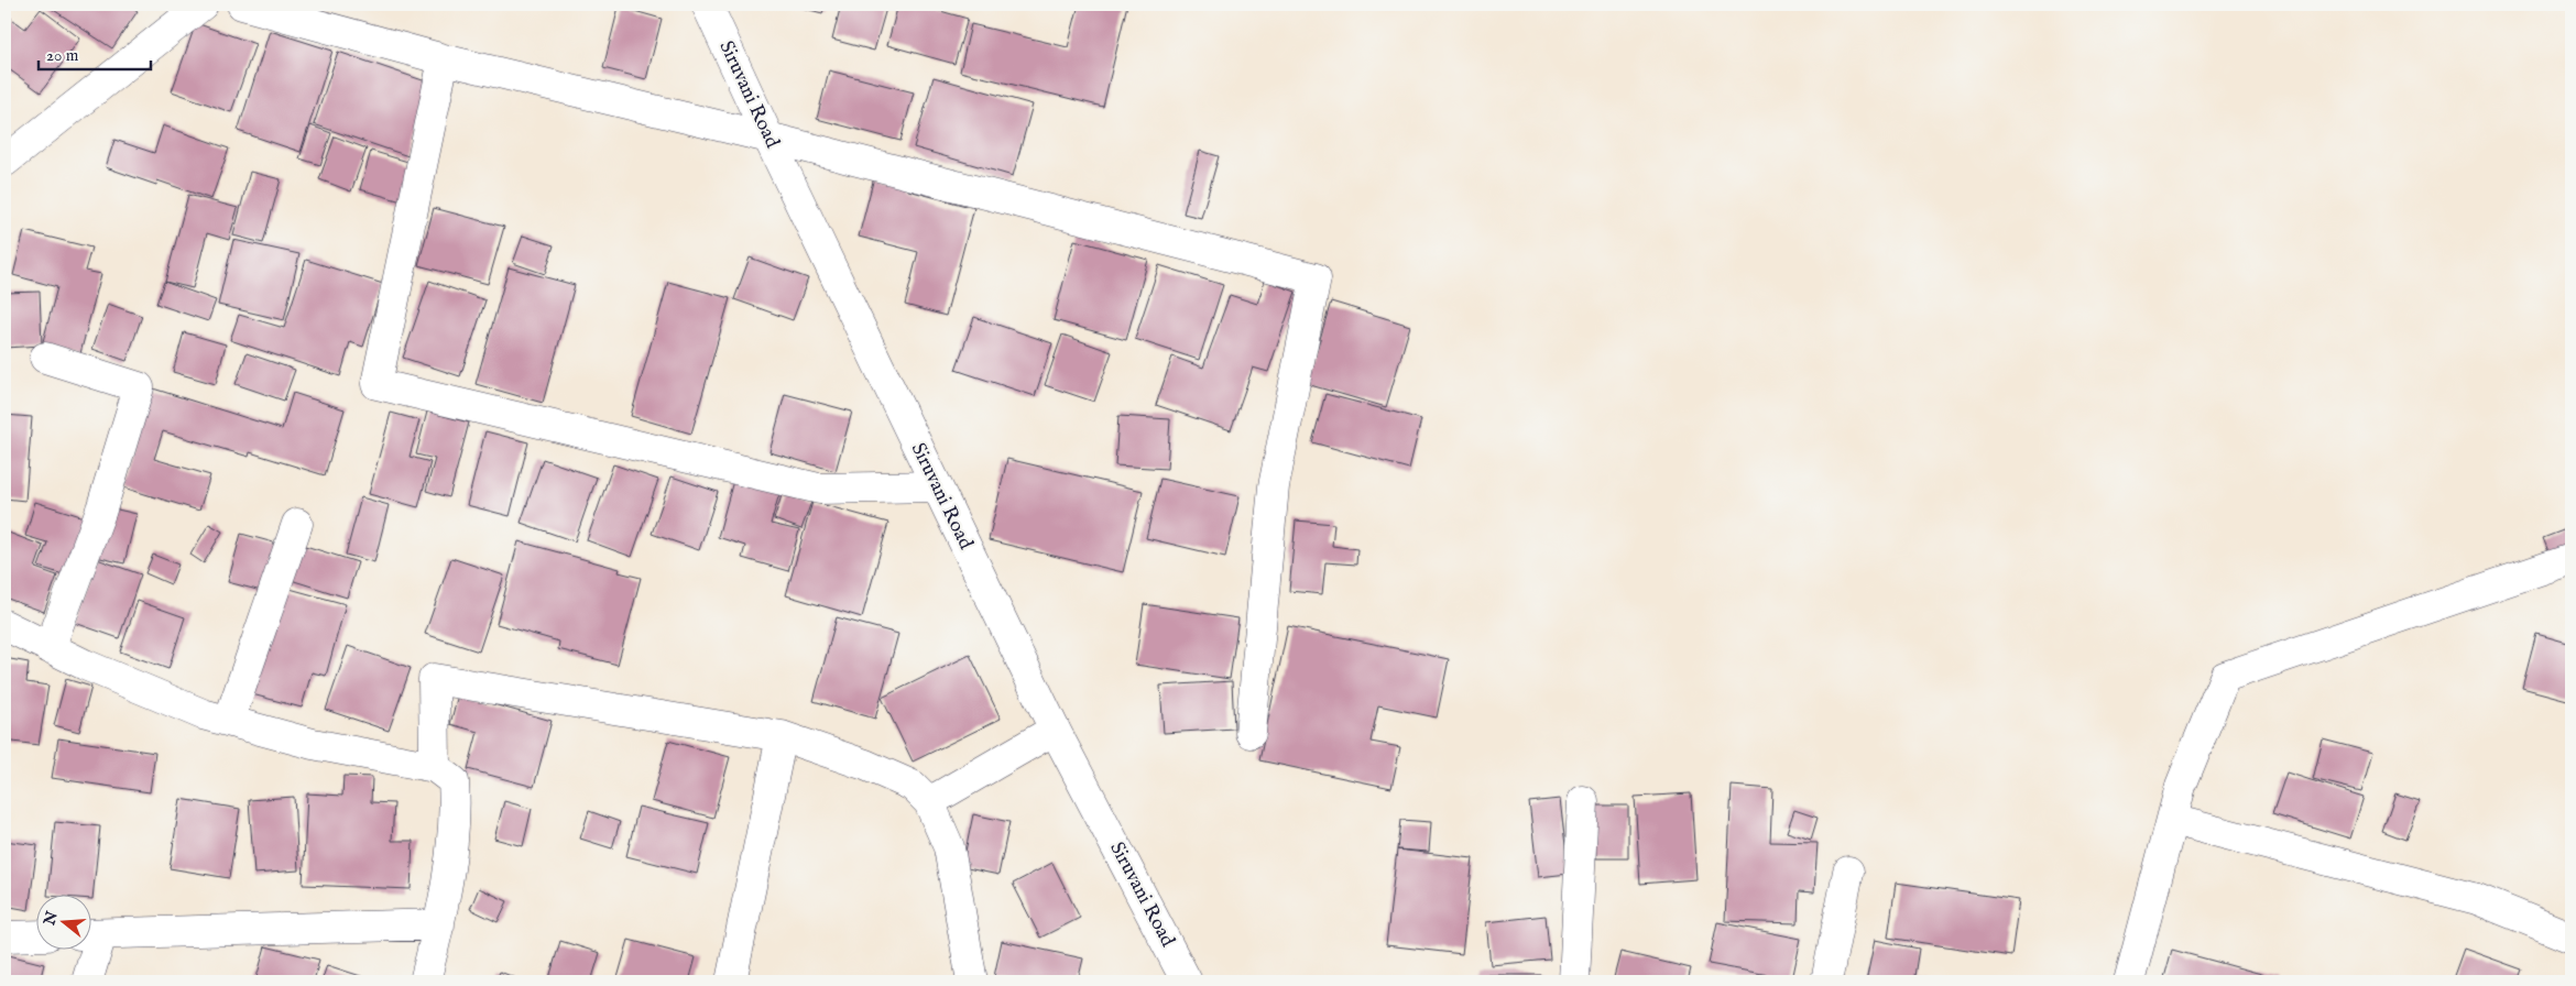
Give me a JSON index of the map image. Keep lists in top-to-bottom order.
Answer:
{
  "streets": {
    "street": ["Siruvani Road"]
  },
  "scale_bar": "20 m",
  "north": "left"
}
